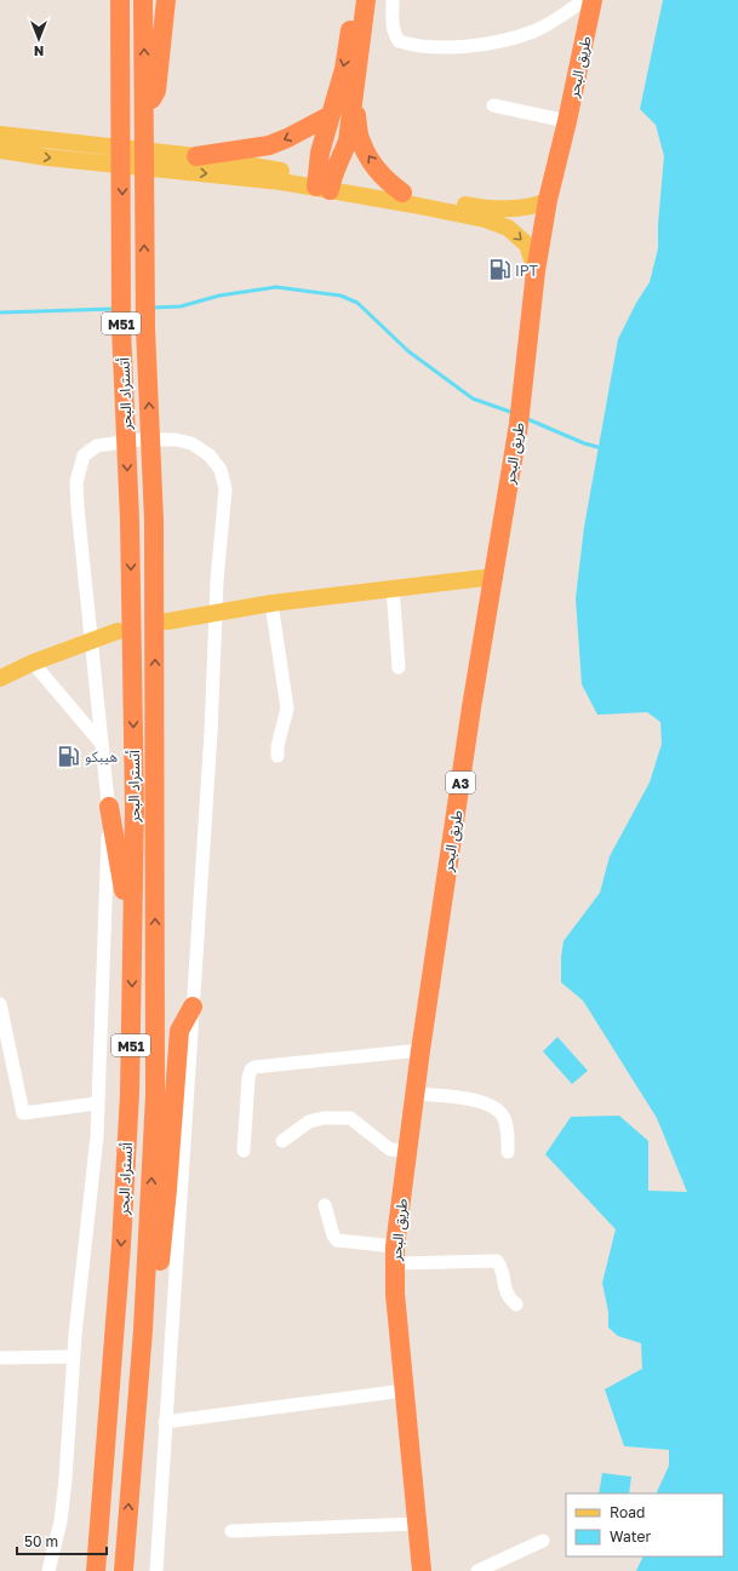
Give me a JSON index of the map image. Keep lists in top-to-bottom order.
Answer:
{
  "streets": {
    "highway": [
      "طريق البحر",
      "M51",
      "أتستراد البحر",
      "A3"
    ]
  },
  "places": {
    "fuel station": ["IPT", "هيبكو"]
  },
  "legend": ["Road", "Water"],
  "scale_bar": "50 m",
  "north": "bottom"
}
